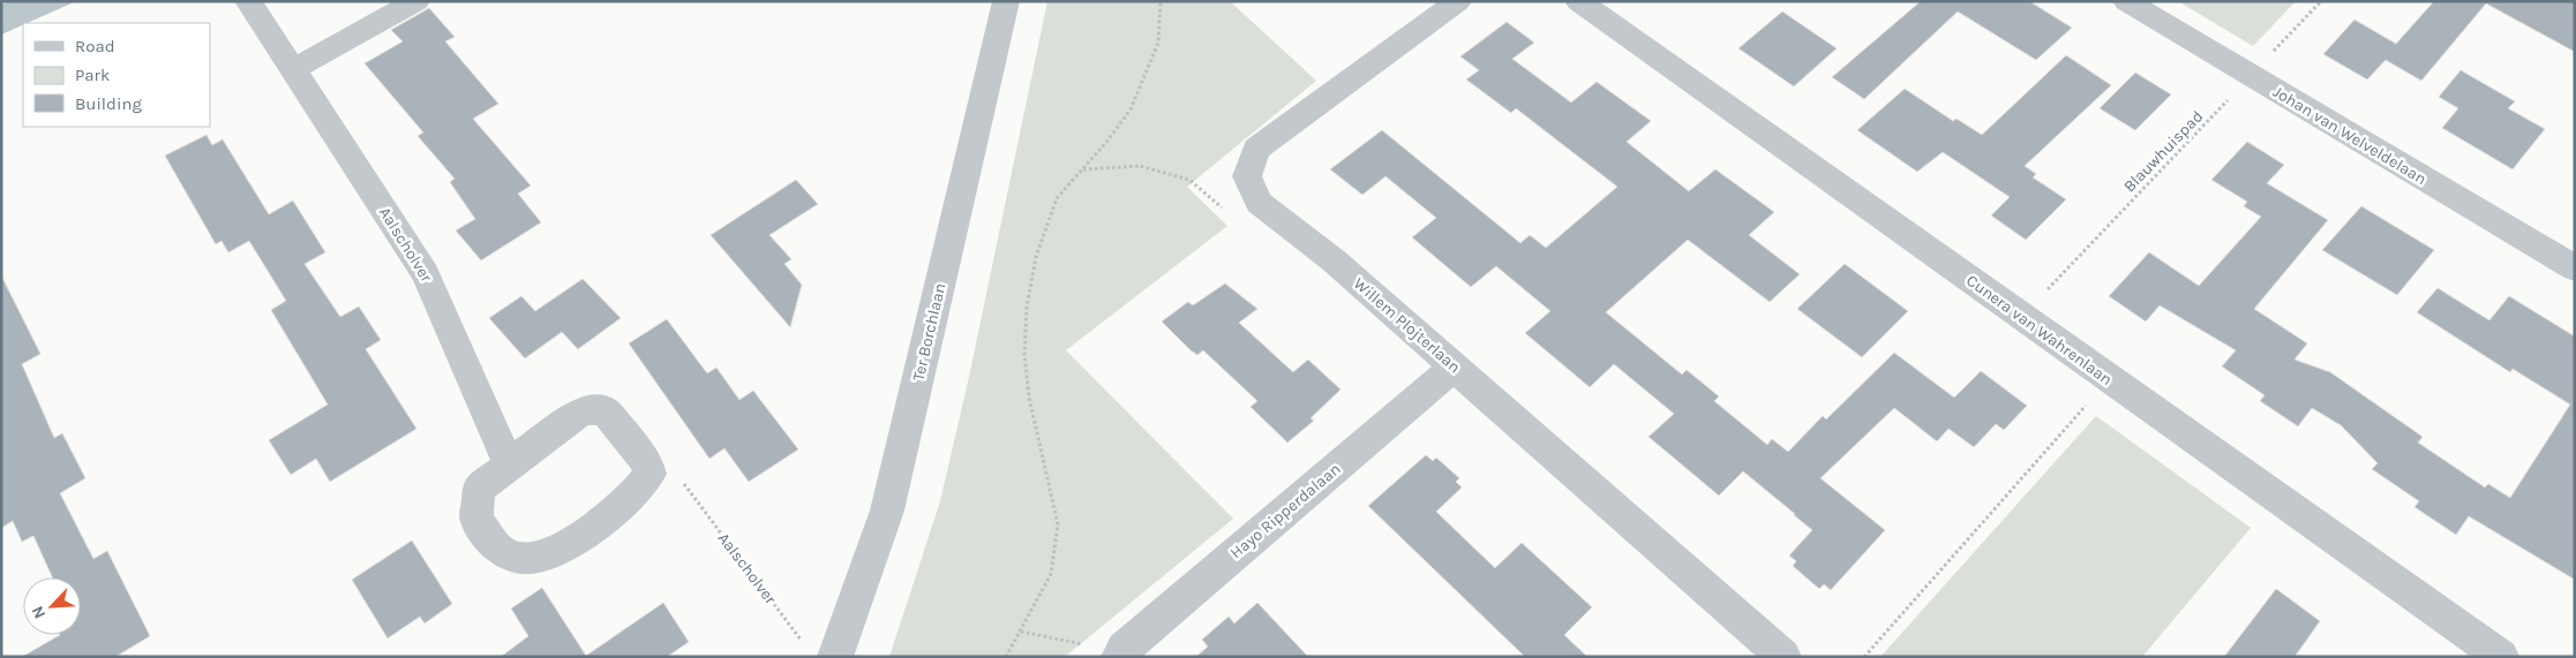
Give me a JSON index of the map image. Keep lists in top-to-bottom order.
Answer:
{
  "streets": {
    "street": [
      "Johan van Welveldelaan",
      "Aalscholver",
      "Willem Plojterlaan",
      "Cunera van Wahrenlaan",
      "Ter Borchlaan",
      "Hayo Ripperdalaan"
    ],
    "path": ["Blauwhuispad"]
  },
  "crossings": [
    ["Johan van Welveldelaan", "Blauwhuispad"],
    ["Blauwhuispad", "Cunera van Wahrenlaan"],
    ["Aalscholver", "Ter Borchlaan"],
    ["Willem Plojterlaan", "Hayo Ripperdalaan"]
  ],
  "legend": ["Road", "Park", "Building"],
  "north": "bottom left"
}
